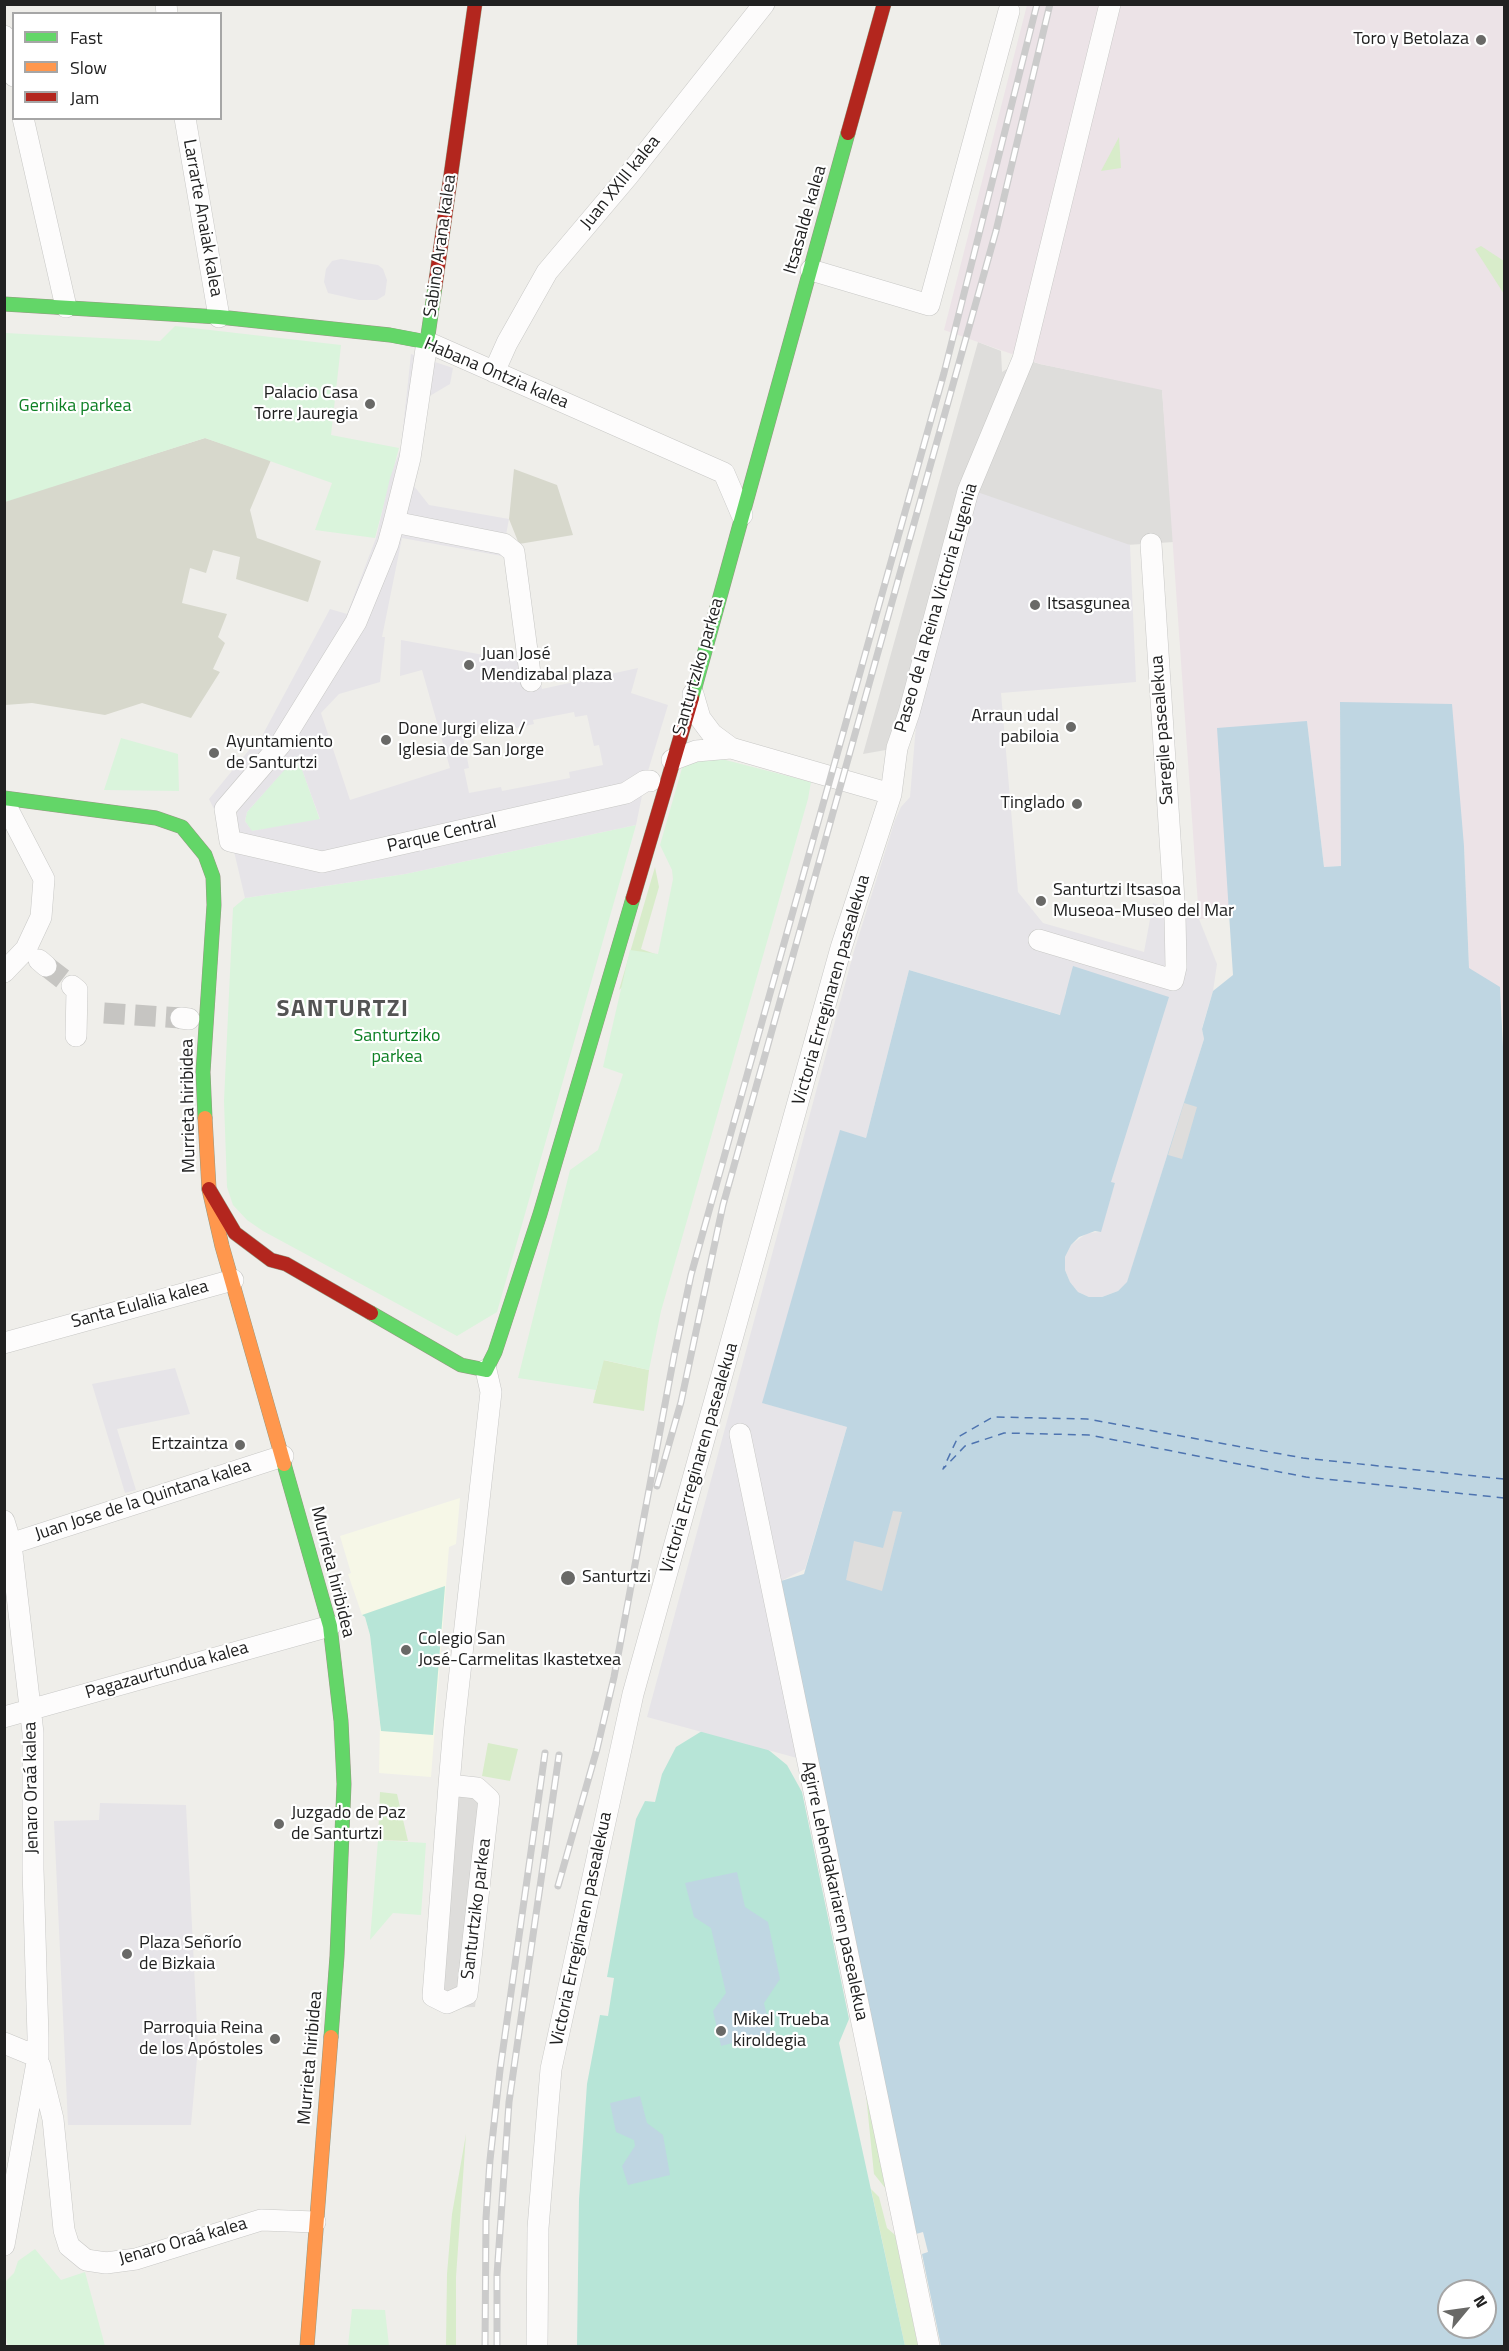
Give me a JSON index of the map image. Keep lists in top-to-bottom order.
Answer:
{
  "streets": {
    "street": [
      "Juan XXIII kalea",
      "Larrarte Anaiak kalea",
      "Itsasalde kalea",
      "Sabino Arana kalea",
      "Habana Ontzia kalea",
      "Paseo de la Reina Victoria Eugenia",
      "Santurtziko parkea",
      "Saregile pasealekua",
      "Parque Central",
      "Victoria Erreginaren pasealekua",
      "Murrieta hiribidea",
      "Santa Eulalia kalea",
      "Juan Jose de la Quintana kalea",
      "Pagazaurtundua kalea",
      "Jenaro Oraá kalea",
      "Agirre Lehendakariaren pasealekua"
    ]
  },
  "crossings": [
    ["Juan XXIII kalea", "Habana Ontzia kalea"],
    ["Larrarte Anaiak kalea", "Habana Ontzia kalea"],
    ["Itsasalde kalea", "Santurtziko parkea"],
    ["Sabino Arana kalea", "Habana Ontzia kalea"],
    ["Sabino Arana kalea", "Parque Central"],
    ["Habana Ontzia kalea", "Santurtziko parkea"],
    ["Paseo de la Reina Victoria Eugenia", "Victoria Erreginaren pasealekua"],
    ["Murrieta hiribidea", "Santa Eulalia kalea"],
    ["Murrieta hiribidea", "Juan Jose de la Quintana kalea"],
    ["Murrieta hiribidea", "Pagazaurtundua kalea"],
    ["Murrieta hiribidea", "Jenaro Oraá kalea"],
    ["Juan Jose de la Quintana kalea", "Jenaro Oraá kalea"],
    ["Pagazaurtundua kalea", "Jenaro Oraá kalea"]
  ],
  "districts": ["SANTURTZI"],
  "parks": ["Gernika parkea", "Santurtziko parkea"],
  "places": [
    "Toro y Betolaza",
    "Palacio Casa Torre Jauregia",
    "Itsasgunea",
    "Juan José Mendizabal plaza",
    "Arraun udal pabiloia",
    "Done Jurgi eliza / Iglesia de San Jorge",
    "Ayuntamiento de Santurtzi",
    "Tinglado",
    "Santurtzi Itsasoa Museoa-Museo del Mar",
    "Ertzaintza",
    "Santurtzi",
    "Colegio San José-Carmelitas Ikastetxea",
    "Juzgado de Paz de Santurtzi",
    "Plaza Señorío de Bizkaia",
    "Mikel Trueba kiroldegia",
    "Parroquia Reina de los Apóstoles"
  ],
  "legend": ["Fast", "Slow", "Jam"],
  "north": "top right"
}
